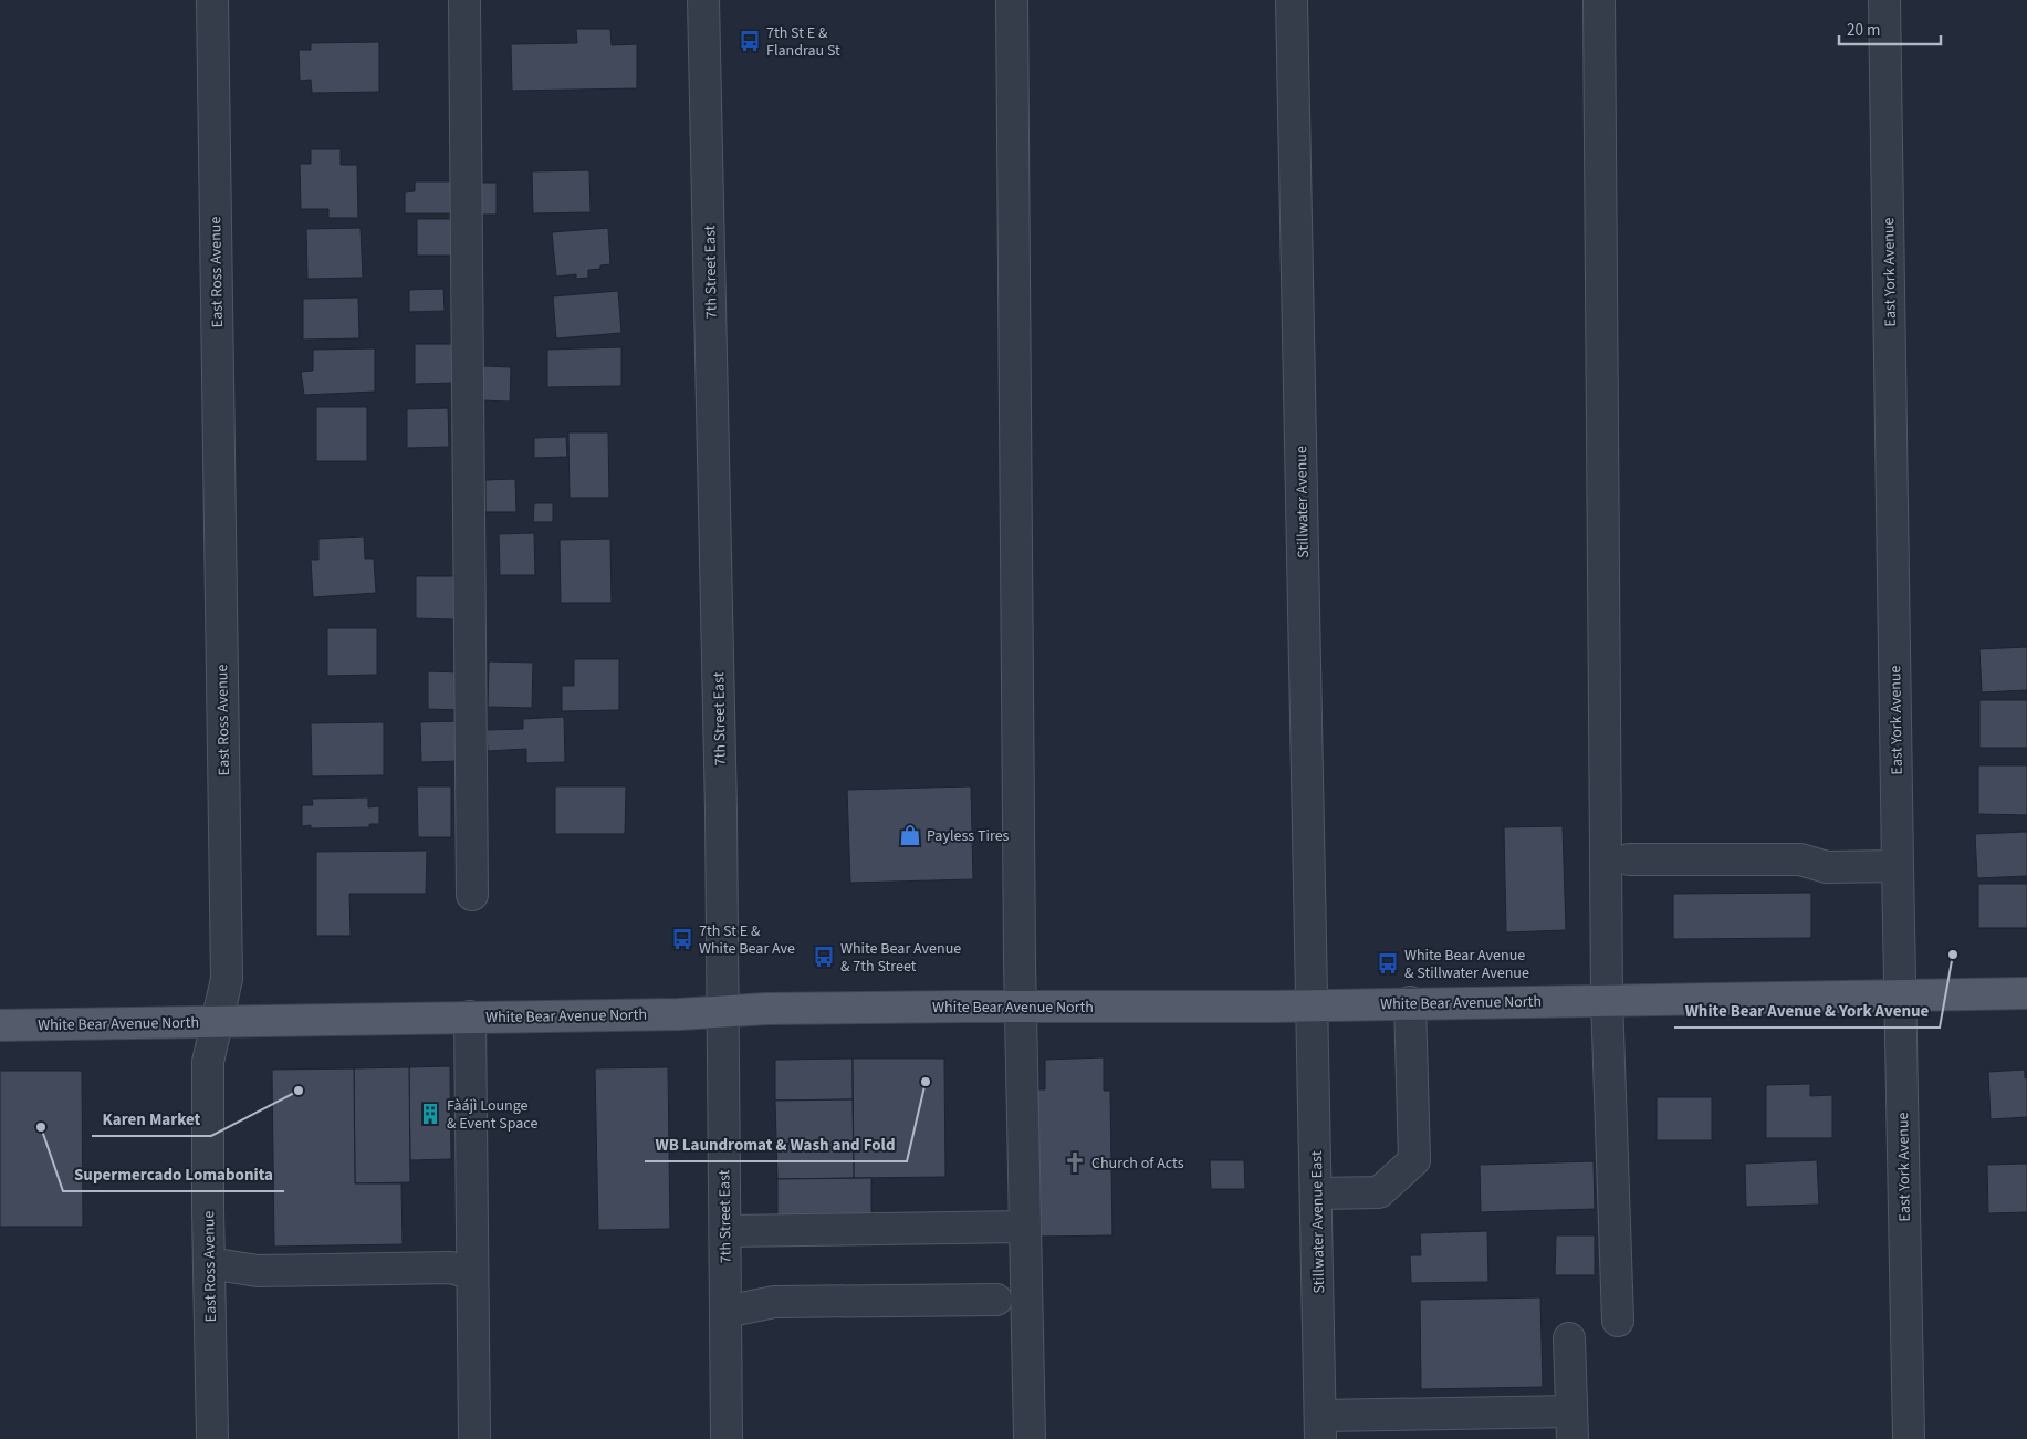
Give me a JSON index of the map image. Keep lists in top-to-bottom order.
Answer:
{
  "streets": {
    "main road": ["White Bear Avenue North"],
    "street": [
      "East Ross Avenue",
      "7th Street East",
      "East York Avenue",
      "Stillwater Avenue",
      "Stillwater Avenue East"
    ]
  },
  "crossings": [
    ["East Ross Avenue", "White Bear Avenue North"],
    ["7th Street East", "White Bear Avenue North"],
    ["East York Avenue", "White Bear Avenue North"],
    ["Stillwater Avenue", "White Bear Avenue North"],
    ["Stillwater Avenue", "Stillwater Avenue East"],
    ["White Bear Avenue North", "Stillwater Avenue East"]
  ],
  "places": {
    "bus stop": [
      "7th St E & Flandrau St",
      "7th St E & White Bear Ave",
      "White Bear Avenue & 7th Street",
      "White Bear Avenue & Stillwater Avenue"
    ],
    "shop": ["Payless Tires"],
    "other": [
      "White Bear Avenue & York Avenue",
      "WB Laundromat & Wash and Fold",
      "Karen Market",
      "Supermercado Lomabonita"
    ],
    "building": ["Fàájì Lounge & Event Space"],
    "church": ["Church of Acts"]
  },
  "scale_bar": "20 m"
}
